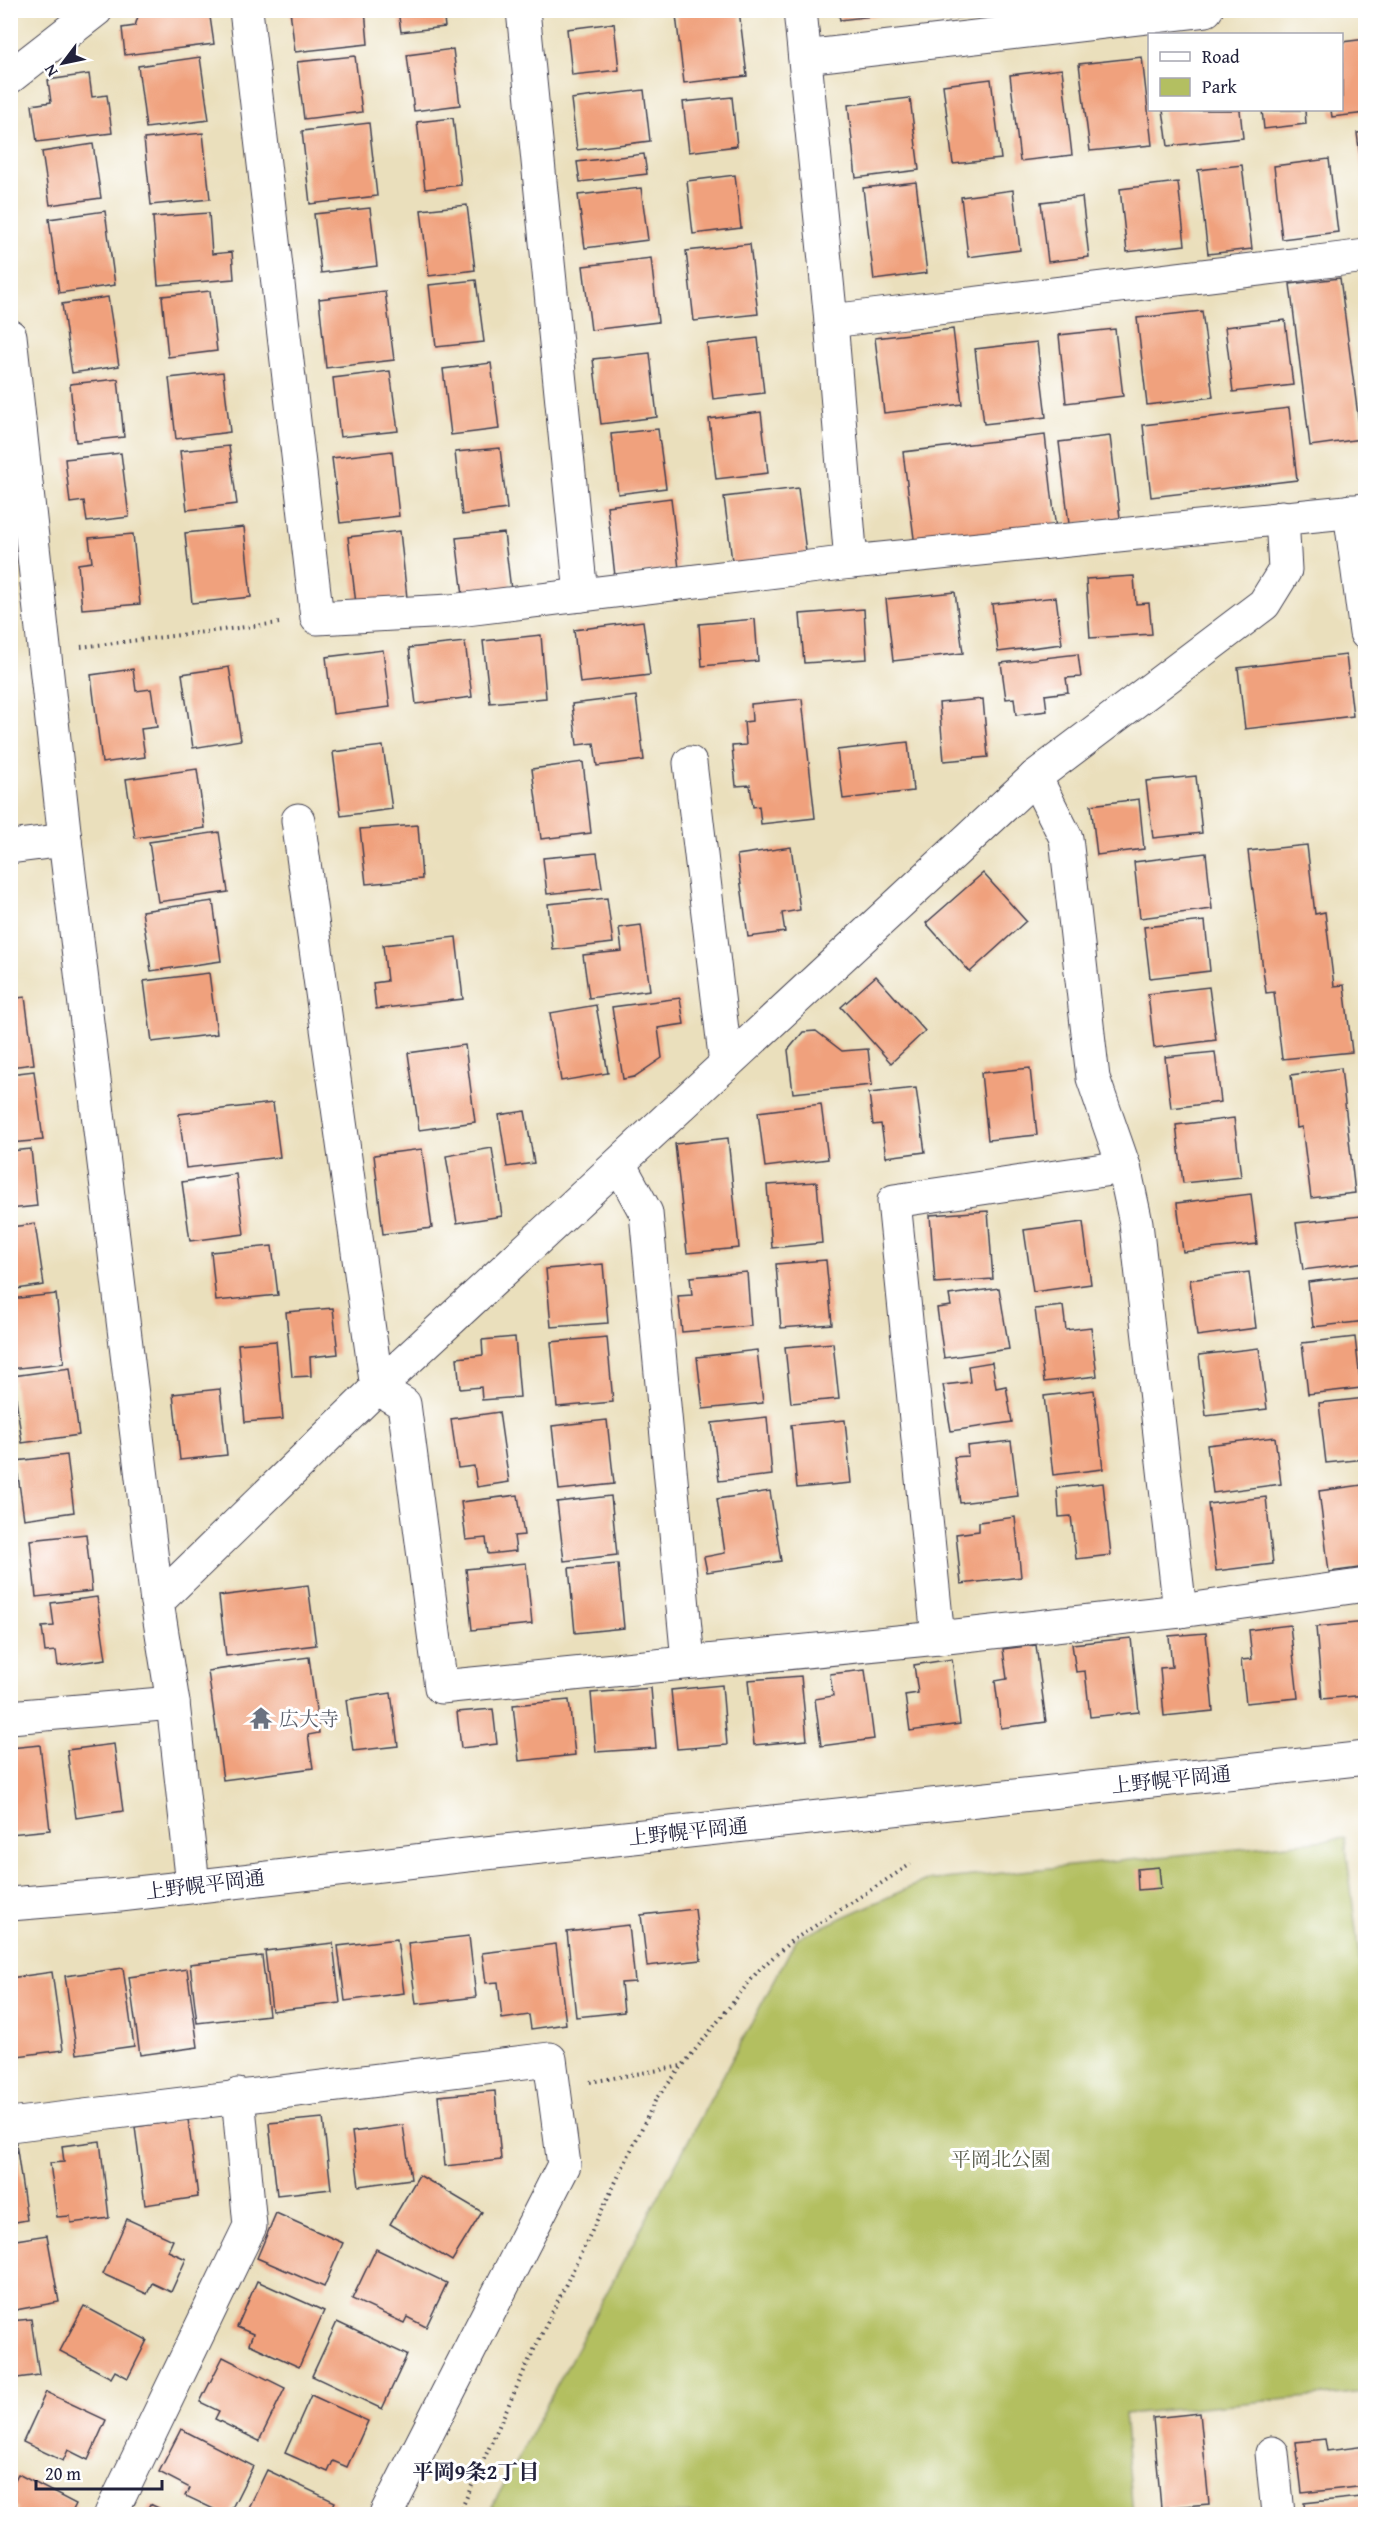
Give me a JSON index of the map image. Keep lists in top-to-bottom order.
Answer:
{
  "streets": {
    "street": ["上野幌平岡通"]
  },
  "districts": ["平岡9条2丁目"],
  "parks": ["平岡北公園"],
  "places": {
    "temple": ["広大寺"]
  },
  "legend": ["Road", "Park"],
  "scale_bar": "20 m",
  "north": "bottom left"
}
